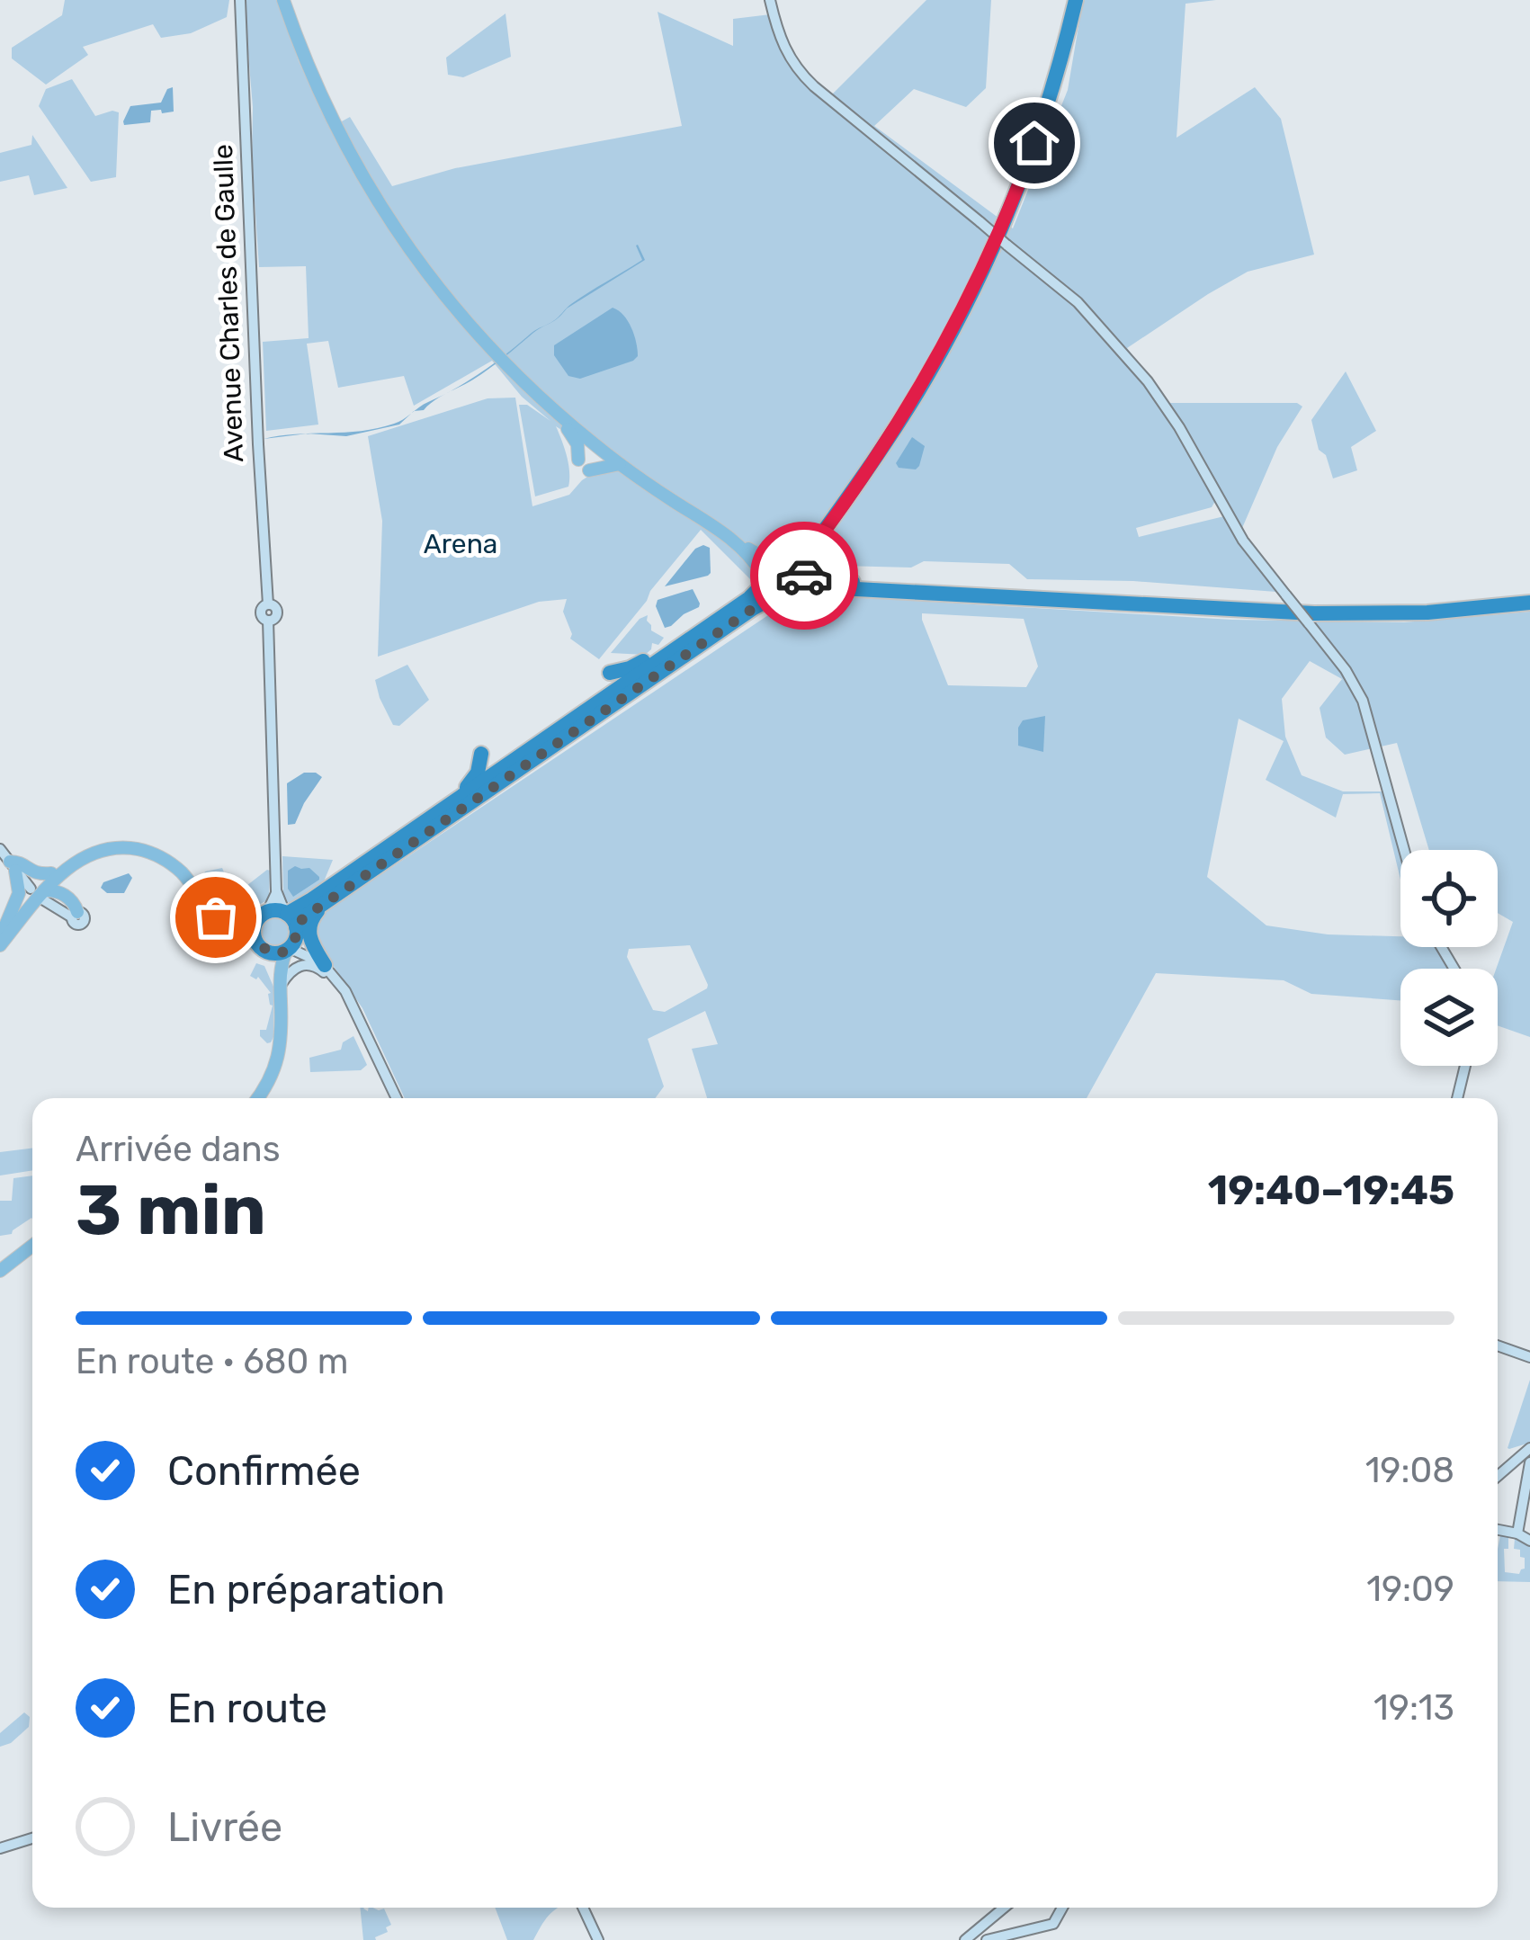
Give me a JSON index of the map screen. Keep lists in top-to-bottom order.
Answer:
{
  "streets": {
    "street": ["Avenue Charles de Gaulle"]
  },
  "parks": ["Arena"],
  "page": {
    "heading": ["3 min", "Arrivée dans", "19:40–19:45"],
    "bar": "En route · 680 m",
    "list": [
      ["Confirmée", "19:08"],
      ["En préparation", "19:09"],
      ["En route", "19:13"],
      "Livrée"
    ]
  }
}
